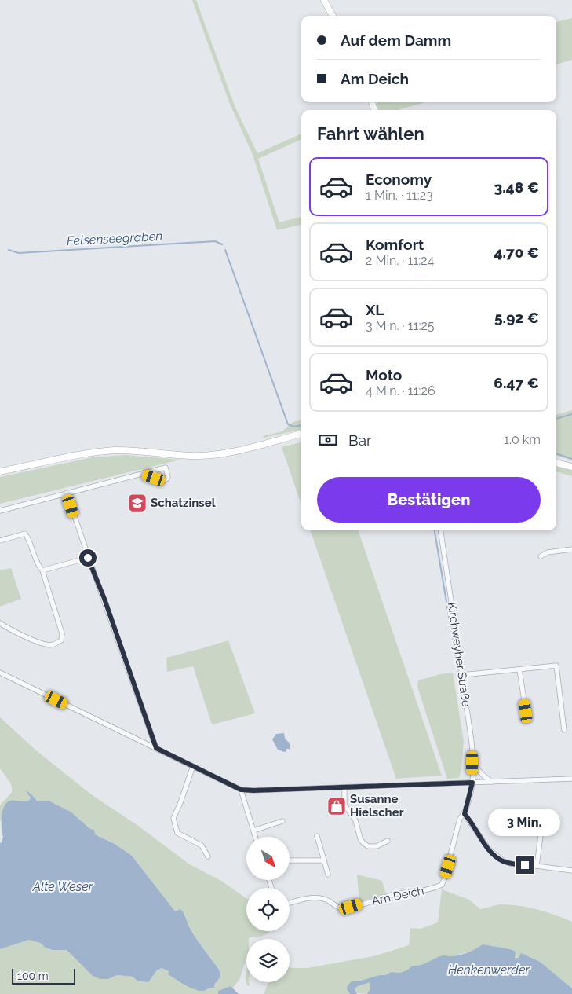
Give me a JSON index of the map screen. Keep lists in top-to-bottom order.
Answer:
{
  "streets": {
    "street": ["Kirchweyher Straße", "Am Deich"]
  },
  "crossings": [
    ["Kirchweyher Straße", "Am Deich"]
  ],
  "water": ["Felsenseegraben", "Alte Weser", "Henkenwerder"],
  "places": {
    "school or university": ["Schatzinsel"],
    "shop": ["Susanne Hielscher"]
  },
  "scale_bar": "100 m",
  "north": "bottom right",
  "page": {
    "banner": ["Auf dem Damm", "Am Deich"],
    "heading": "Fahrt wählen",
    "list": [
      {
        "name": "Economy",
        "note": "1 Min. · 11:23",
        "value": "3.48 €"
      },
      {
        "name": "Komfort",
        "note": "2 Min. · 11:24",
        "value": "4.70 €"
      },
      {
        "name": "XL",
        "note": "3 Min. · 11:25",
        "value": "5.92 €"
      },
      {
        "name": "Moto",
        "note": "4 Min. · 11:26",
        "value": "6.47 €"
      }
    ],
    "pay": ["Bar", "1.0 km"],
    "buttons": "Bestätigen",
    "bubble": "3 Min.",
    "scale": "100 m"
  }
}
